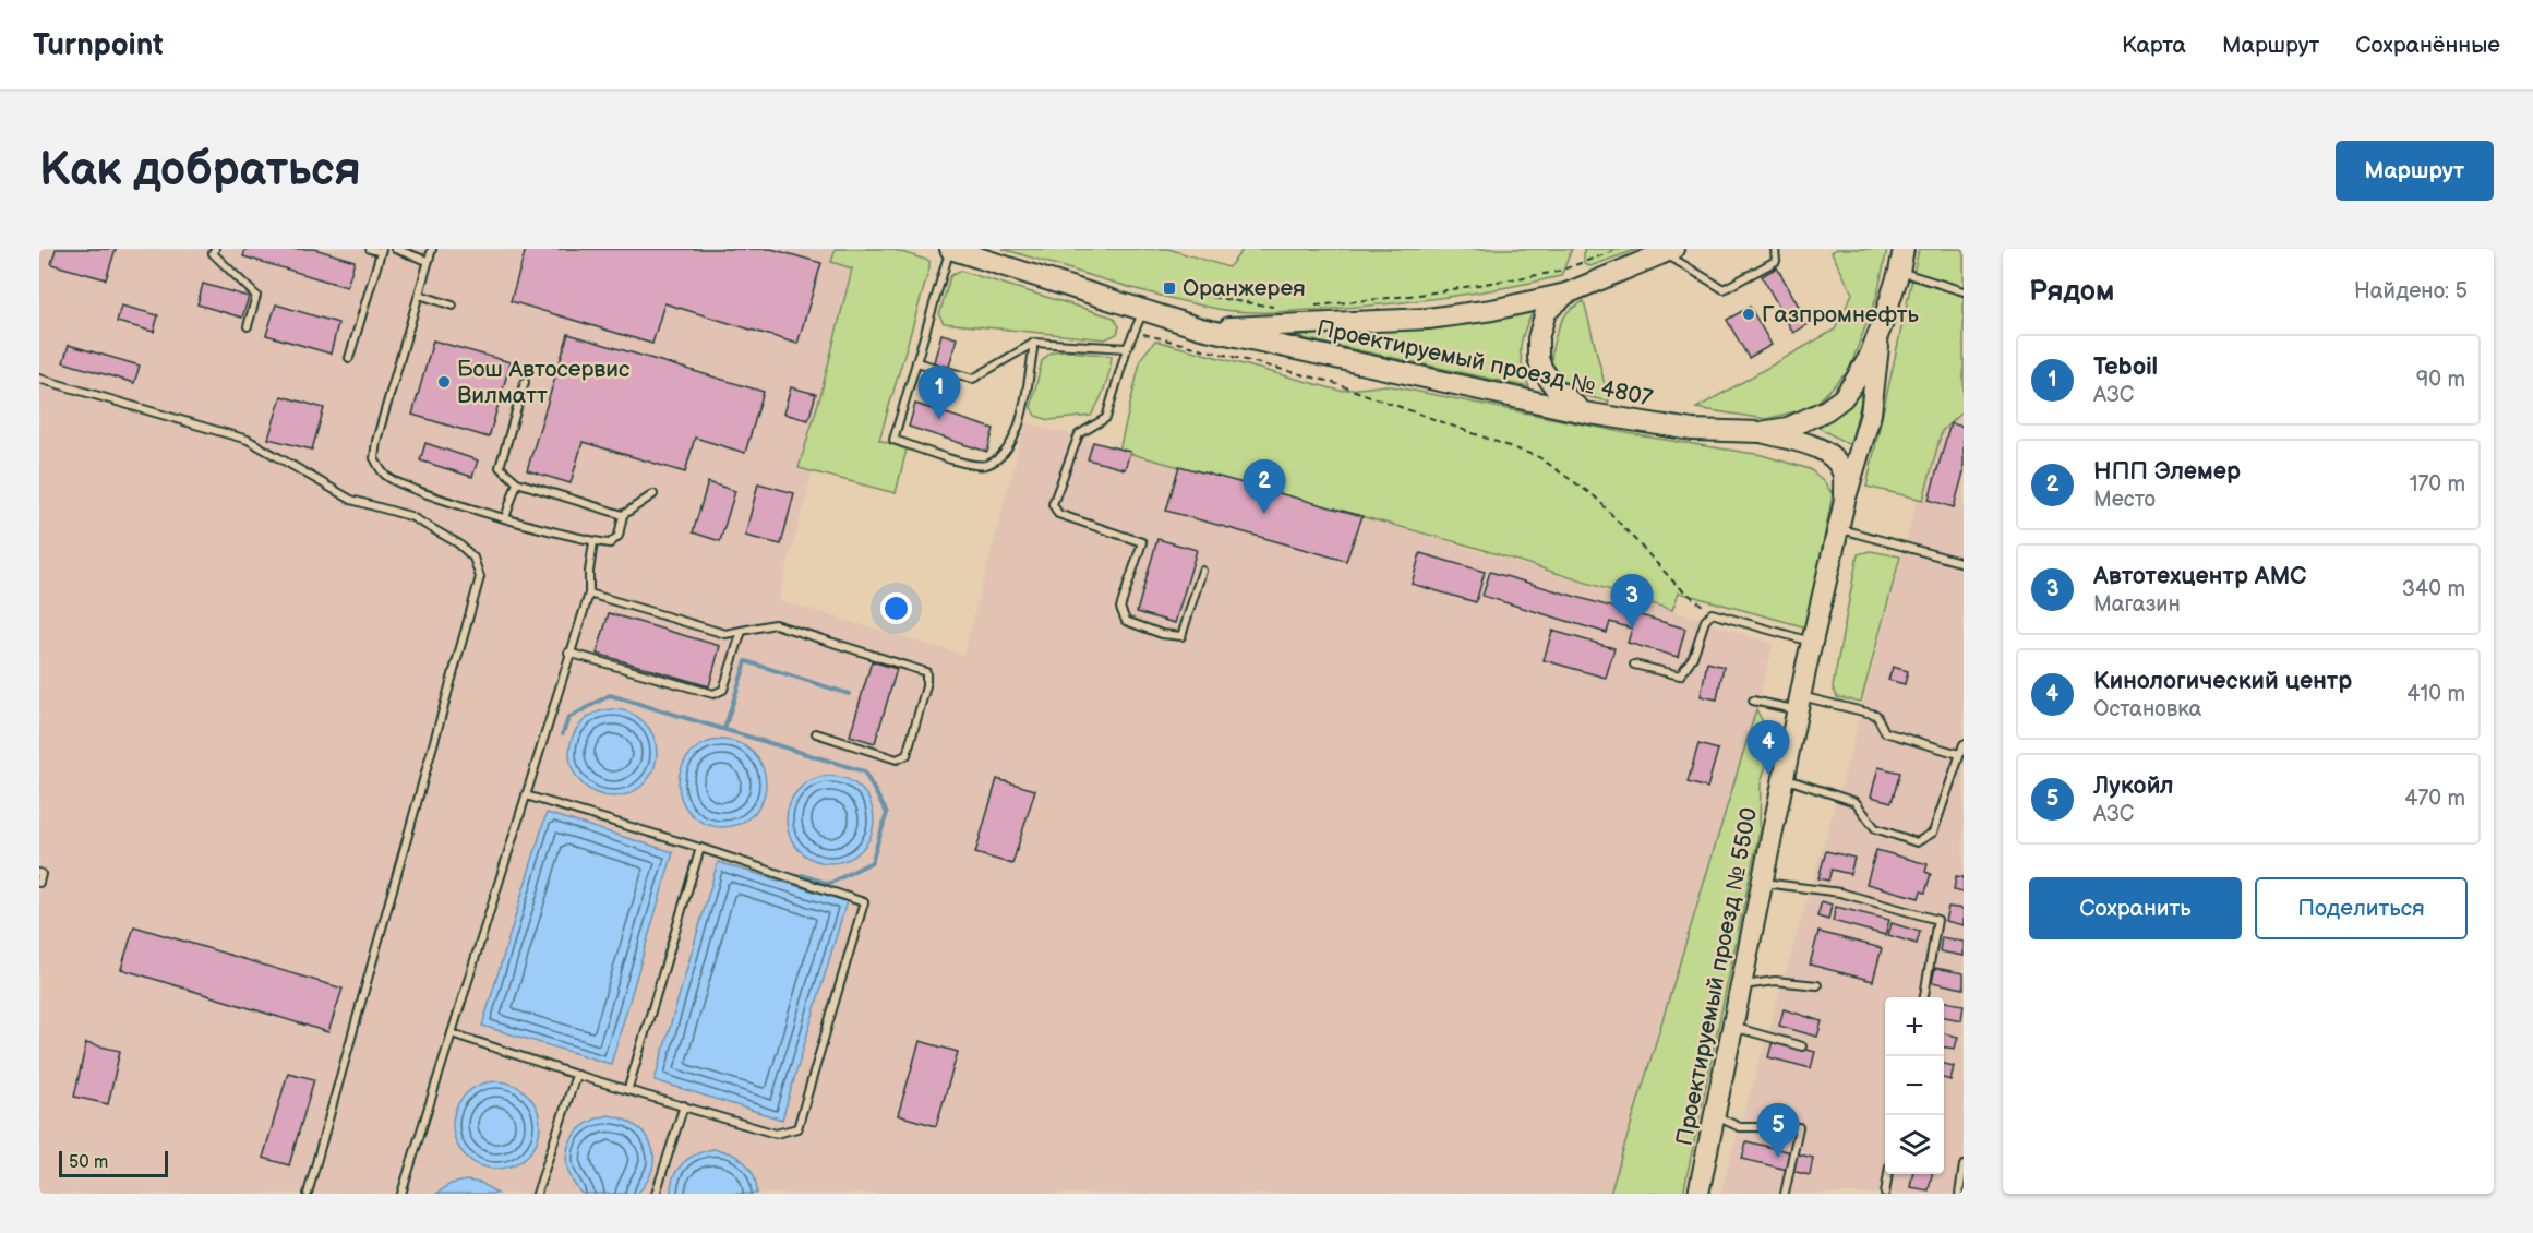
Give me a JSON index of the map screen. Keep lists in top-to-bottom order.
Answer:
{
  "streets": {
    "main road": ["Проектируемый проезд № 4807", "Проектируемый проезд № 5500"]
  },
  "crossings": [
    ["Проектируемый проезд № 4807", "Проектируемый проезд № 5500"]
  ],
  "places": {
    "transit": ["Оранжерея"],
    "other": ["Газпромнефть", "Бош Автосервис Вилматт"]
  },
  "scale_bar": "50 m",
  "page": {
    "header": "Turnpoint",
    "nav": ["Карта", "Маршрут", "Сохранённые"],
    "buttons": [
      "Маршрут",
      ["Сохранить", "Поделиться"]
    ],
    "title": "Как добраться",
    "heading": ["Рядом", "Найдено: 5"],
    "list": [
      {
        "mark": "1",
        "name": "Teboil",
        "note": "АЗС",
        "value": "90 m"
      },
      {
        "mark": "2",
        "name": "НПП Элемер",
        "note": "Место",
        "value": "170 m"
      },
      {
        "mark": "3",
        "name": "Автотехцентр АМС",
        "note": "Магазин",
        "value": "340 m"
      },
      {
        "mark": "4",
        "name": "Кинологический центр",
        "note": "Остановка",
        "value": "410 m"
      },
      {
        "mark": "5",
        "name": "Лукойл",
        "note": "АЗС",
        "value": "470 m"
      }
    ],
    "pins": [
      "1",
      "2",
      "3",
      "4",
      "5"
    ],
    "map_buttons": ["+", "−"],
    "scale": "50 m"
  }
}
